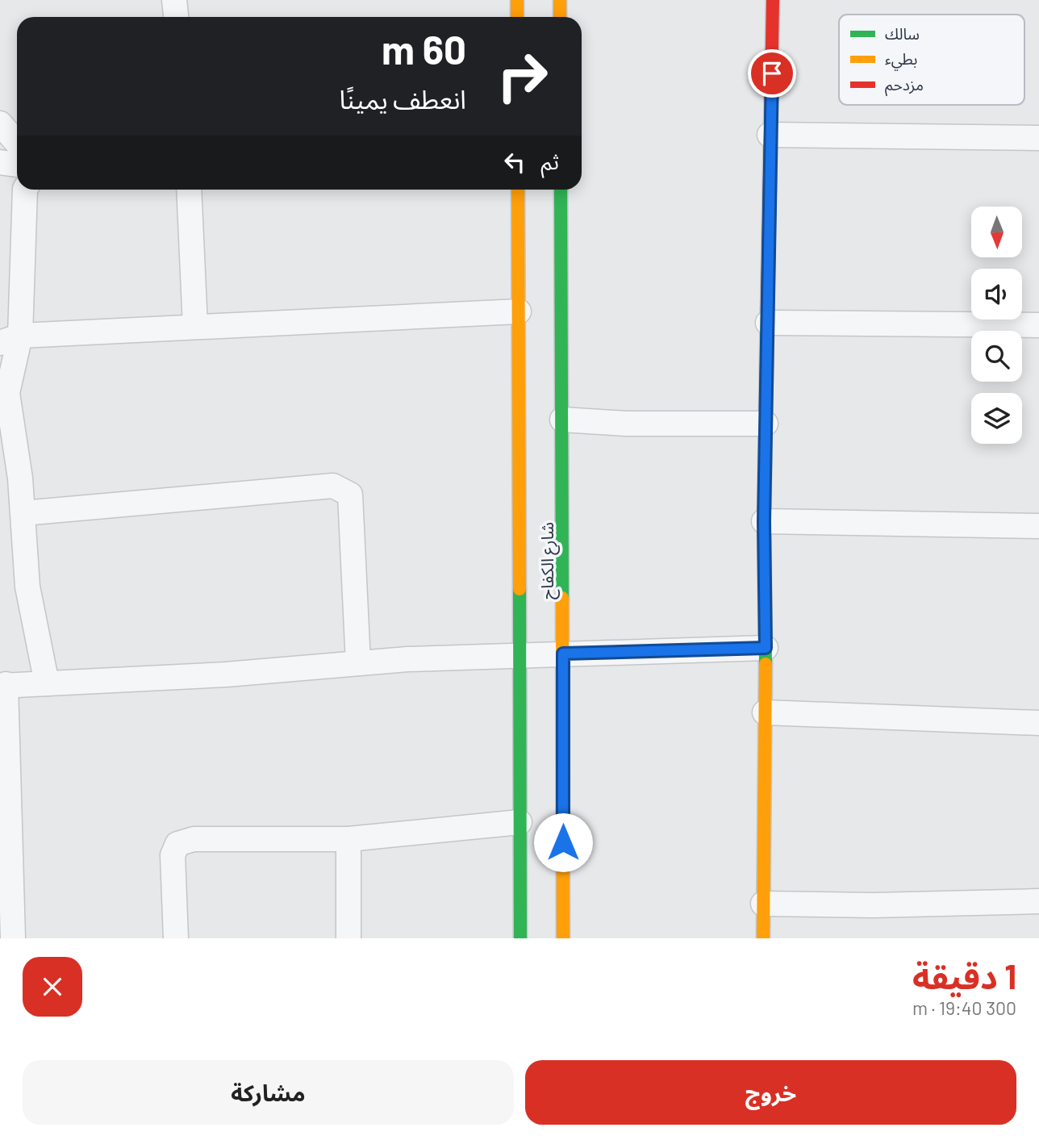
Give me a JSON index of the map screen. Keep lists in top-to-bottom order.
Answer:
{
  "streets": {
    "street": ["شارع الكفاح"]
  },
  "legend": ["سالك", "بطيء", "مزدحم"],
  "north": "bottom",
  "page": {
    "turn": ["60 m", "انعطف يمينًا"],
    "then": "ثم",
    "heading": ["1 دقيقة", "300 m · 19:40"],
    "buttons": ["خروج", "مشاركة"]
  }
}
